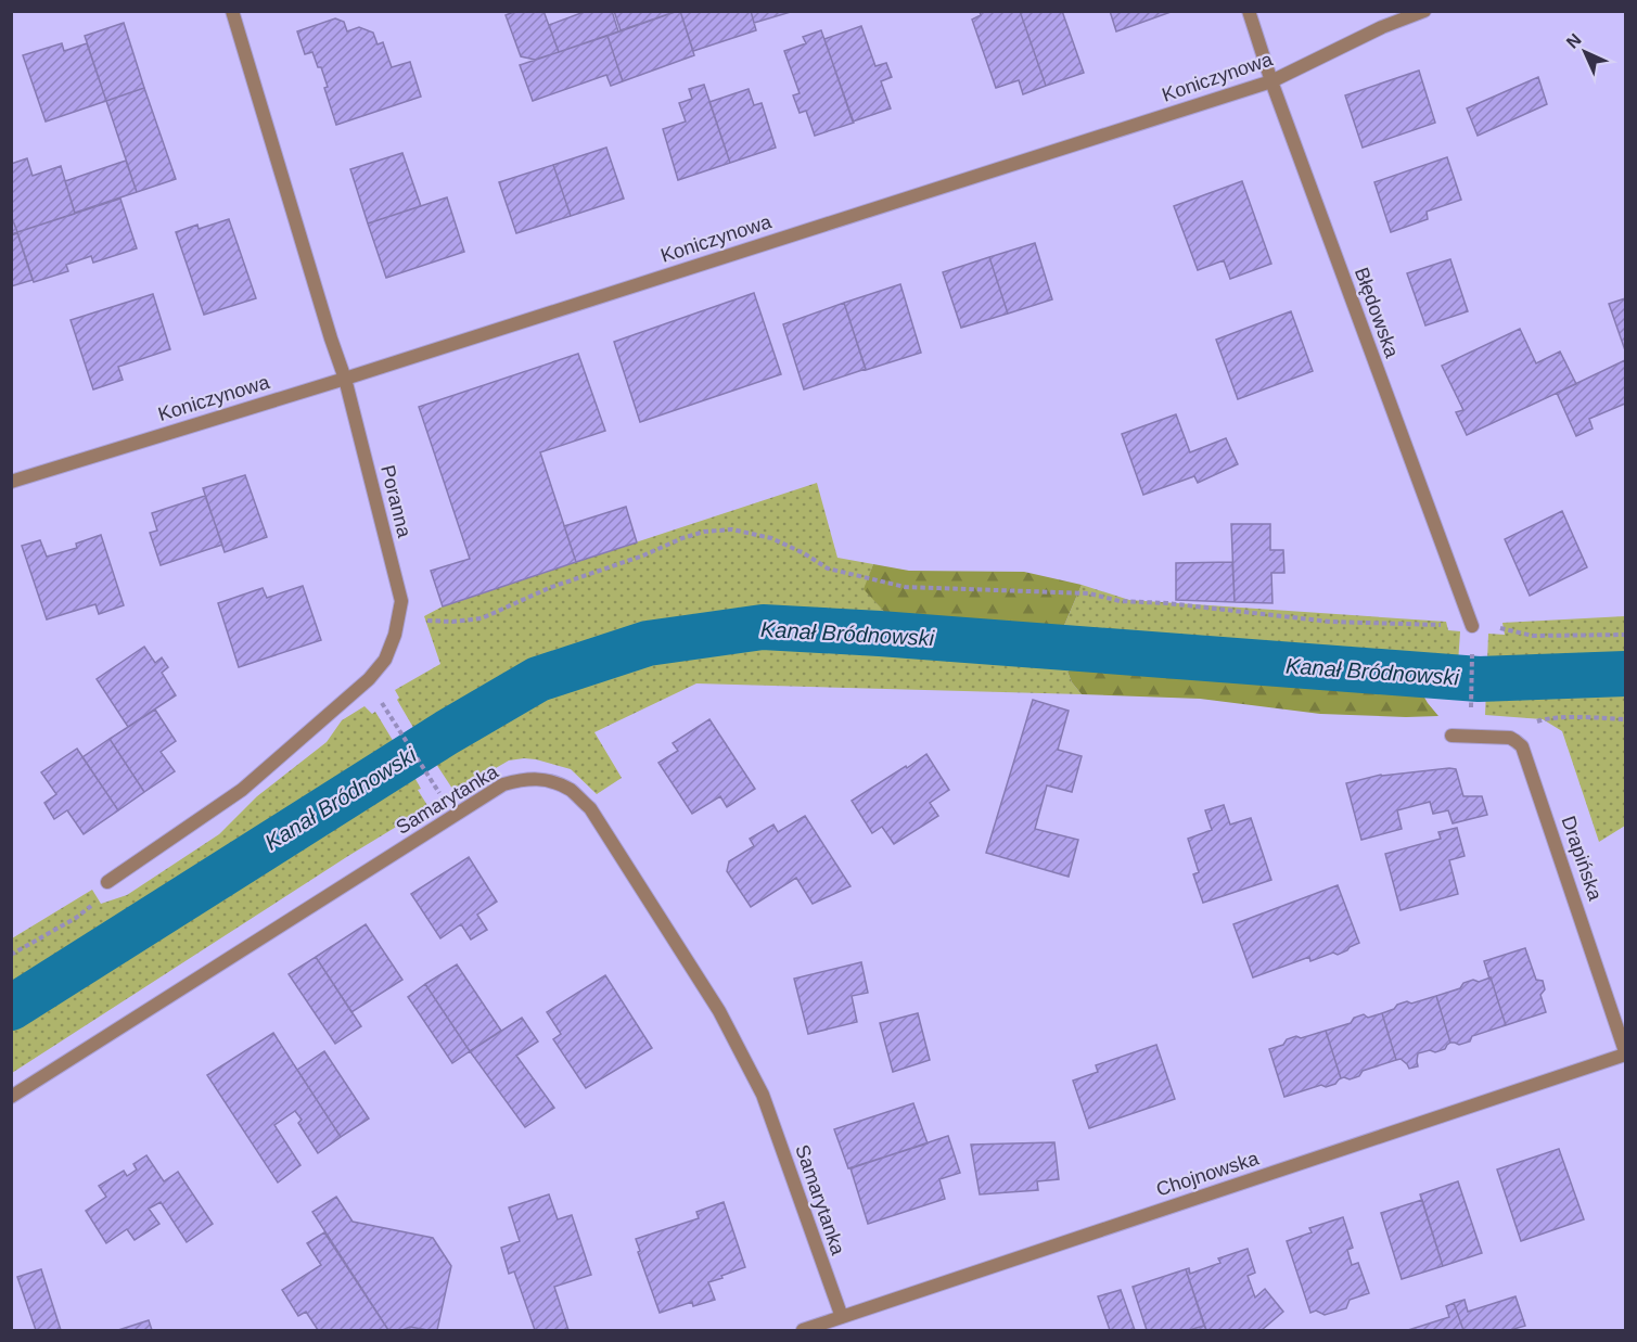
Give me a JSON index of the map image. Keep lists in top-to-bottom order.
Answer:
{
  "streets": {
    "street": [
      "Koniczynowa",
      "Błędowska",
      "Poranna",
      "Samarytanka",
      "Drapińska",
      "Chojnowska"
    ]
  },
  "crossings": [
    ["Koniczynowa", "Błędowska"],
    ["Koniczynowa", "Poranna"],
    ["Samarytanka", "Chojnowska"],
    ["Drapińska", "Chojnowska"]
  ],
  "water": ["Kanał Bródnowski"],
  "north": "top left"
}
